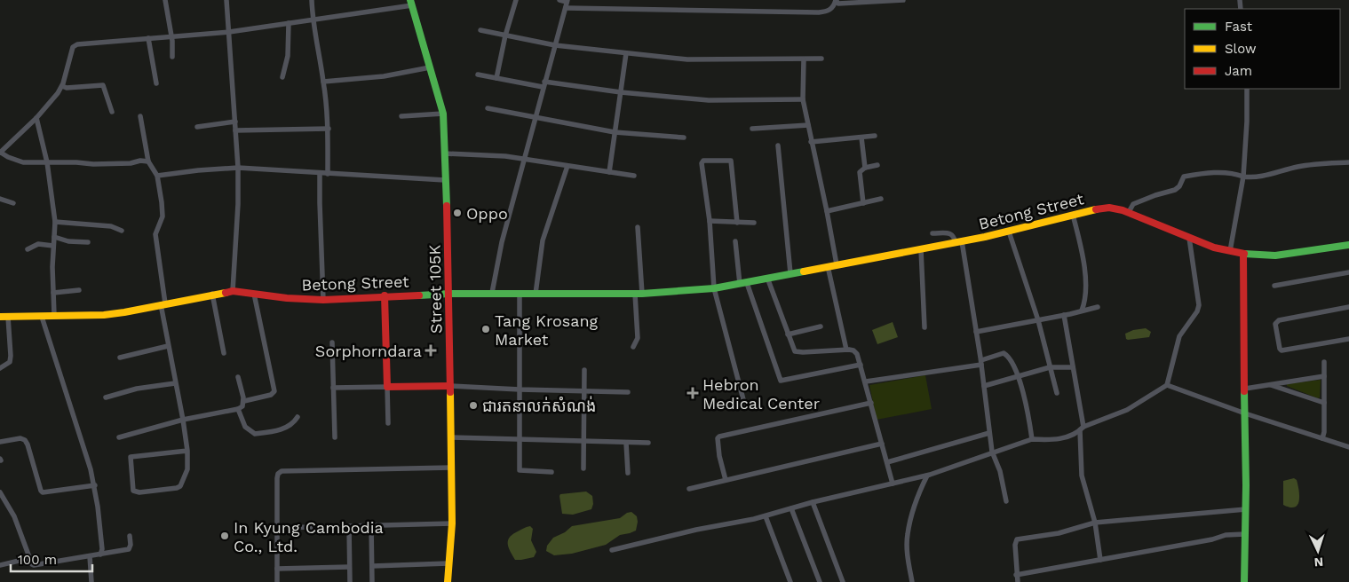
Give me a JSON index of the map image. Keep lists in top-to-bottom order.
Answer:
{
  "streets": {
    "street": ["Betong Street", "Street 105K"]
  },
  "crossings": [
    ["Betong Street", "Street 105K"]
  ],
  "places": {
    "other": [
      "Oppo",
      "Tang Krosang Market",
      "ជារតនាលក់សំណង់",
      "In Kyung Cambodia Co., Ltd."
    ],
    "health": ["Sorphorndara", "Hebron Medical Center"]
  },
  "legend": ["Fast", "Slow", "Jam"],
  "scale_bar": "100 m",
  "north": "bottom"
}
